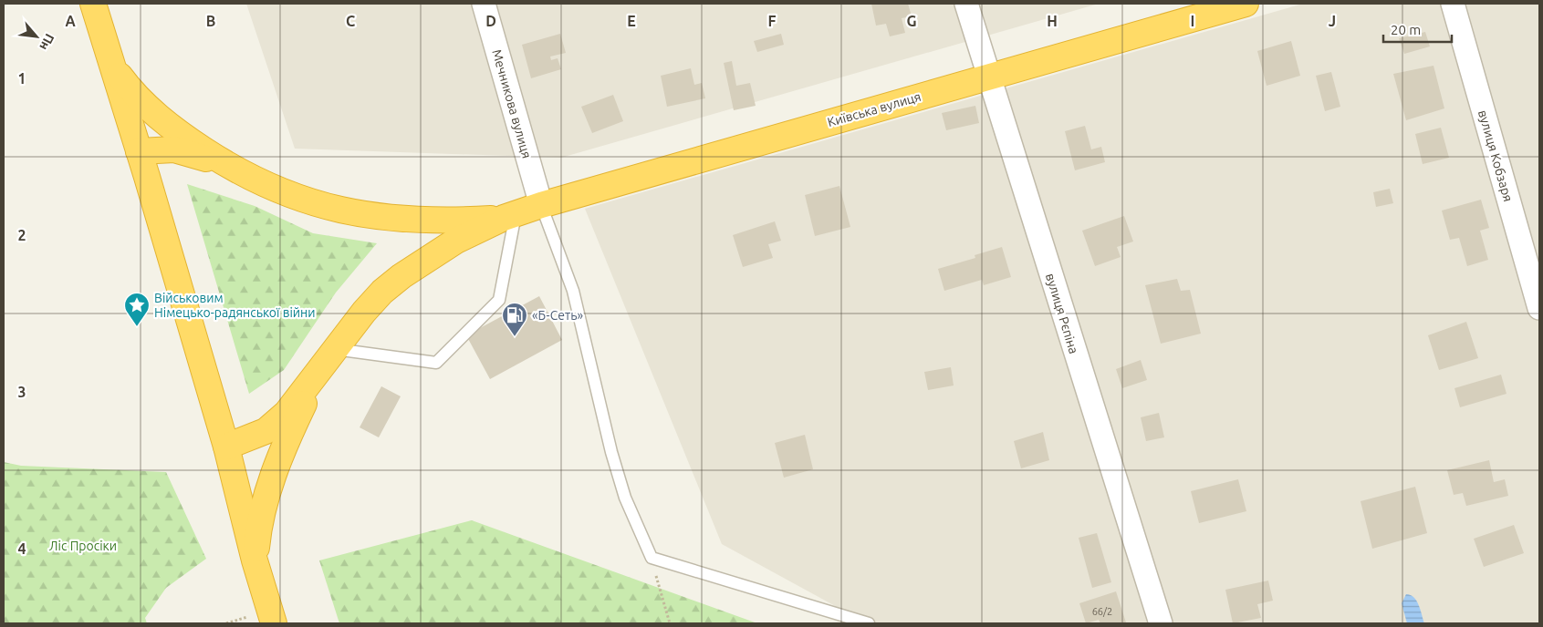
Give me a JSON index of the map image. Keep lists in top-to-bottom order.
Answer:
{
  "streets": {
    "highway": ["Київська вулиця"],
    "street": ["Мечникова вулиця", "вулиця Кобзаря", "вулиця Рєпіна"]
  },
  "crossings": [
    ["Мечникова вулиця", "Київська вулиця"],
    ["Київська вулиця", "вулиця Рєпіна"]
  ],
  "parks": ["Ліс Просіки"],
  "places": {
    "place": ["Військовим Німецько-радянської війни"],
    "fuel station": ["«Б-Сеть»"]
  },
  "house_numbers": ["66/2"],
  "scale_bar": "20 m",
  "north": "bottom right",
  "grid": {
    "columns": [
      "A",
      "B",
      "C",
      "D",
      "E",
      "F",
      "G",
      "H",
      "I",
      "J"
    ],
    "rows": [
      "1",
      "2",
      "3",
      "4"
    ]
  }
}
